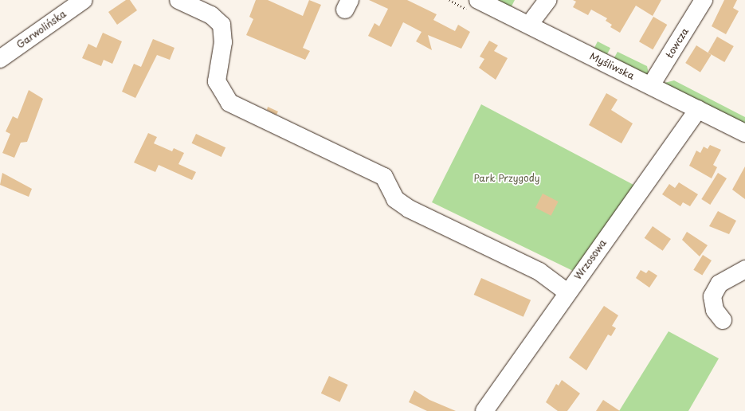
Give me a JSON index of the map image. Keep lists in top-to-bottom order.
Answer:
{
  "streets": {
    "street": [
      "Garwolińska",
      "Łowcza",
      "Myśliwska",
      "Wrzosowa"
    ]
  },
  "crossings": [
    ["Łowcza", "Myśliwska"],
    ["Myśliwska", "Wrzosowa"]
  ],
  "parks": ["Park Przygody"]
}
